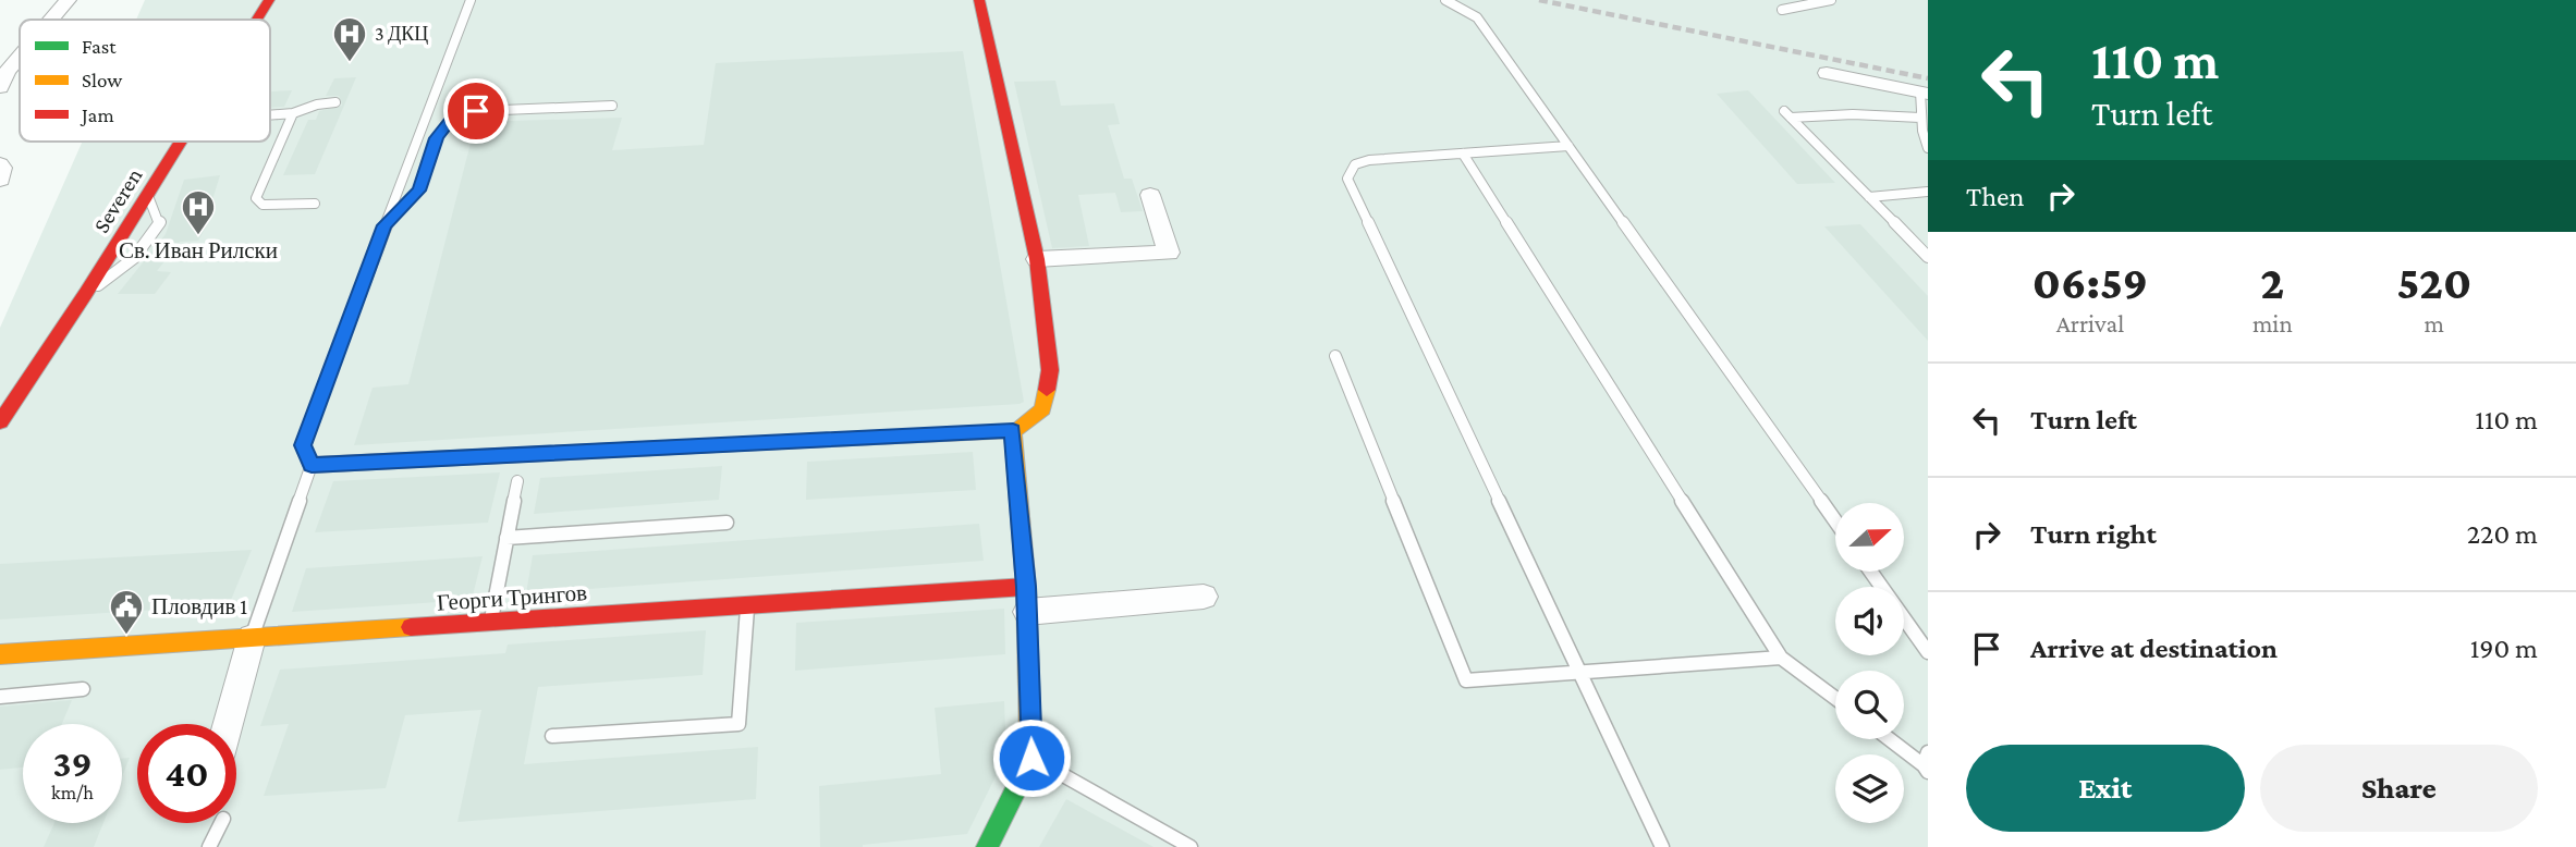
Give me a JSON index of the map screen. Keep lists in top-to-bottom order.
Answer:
{
  "streets": {
    "street": ["Severen", "Георги Трингов"]
  },
  "places": {
    "hospital": ["3 ДКЦ", "Св. Иван Рилски"],
    "public building": ["Пловдив 1"]
  },
  "legend": ["Fast", "Slow", "Jam"],
  "north": "right",
  "page": {
    "turn": ["110 m", "Turn left"],
    "then": "Then",
    "eta": [
      "06:59",
      "Arrival",
      "2",
      "min",
      "520",
      "m"
    ],
    "list": [
      {
        "name": "Turn left",
        "value": "110 m"
      },
      {
        "name": "Turn right",
        "value": "220 m"
      },
      {
        "name": "Arrive at destination",
        "value": "190 m"
      }
    ],
    "speed": "39 km/h",
    "limit": "40",
    "buttons": ["Exit", "Share"]
  }
}
